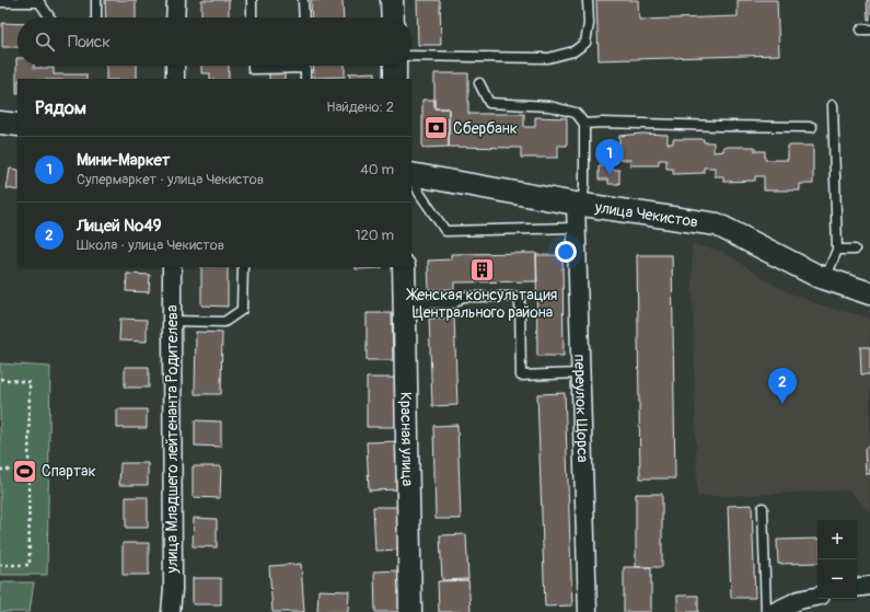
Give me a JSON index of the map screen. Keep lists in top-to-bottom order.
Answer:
{
  "streets": {
    "street": [
      "улица Чекистов",
      "переулок Щорса",
      "улица Младшего лейтенанта Родителева",
      "Красная улица"
    ]
  },
  "crossings": [
    ["улица Чекистов", "переулок Щорса"]
  ],
  "places": {
    "bank": ["Сбербанк"],
    "building": ["Женская консультация Центрального района"],
    "sports": ["Спартак"]
  },
  "page": {
    "search": "Поиск",
    "heading": ["Рядом", "Найдено: 2"],
    "list": [
      {
        "mark": "1",
        "name": "Мини-Маркет",
        "note": "Супермаркет · улица Чекистов",
        "value": "40 m"
      },
      {
        "mark": "2",
        "name": "Лицей №49",
        "note": "Школа · улица Чекистов",
        "value": "120 m"
      }
    ],
    "pins": ["1", "2"],
    "map_buttons": ["+", "−"]
  }
}
